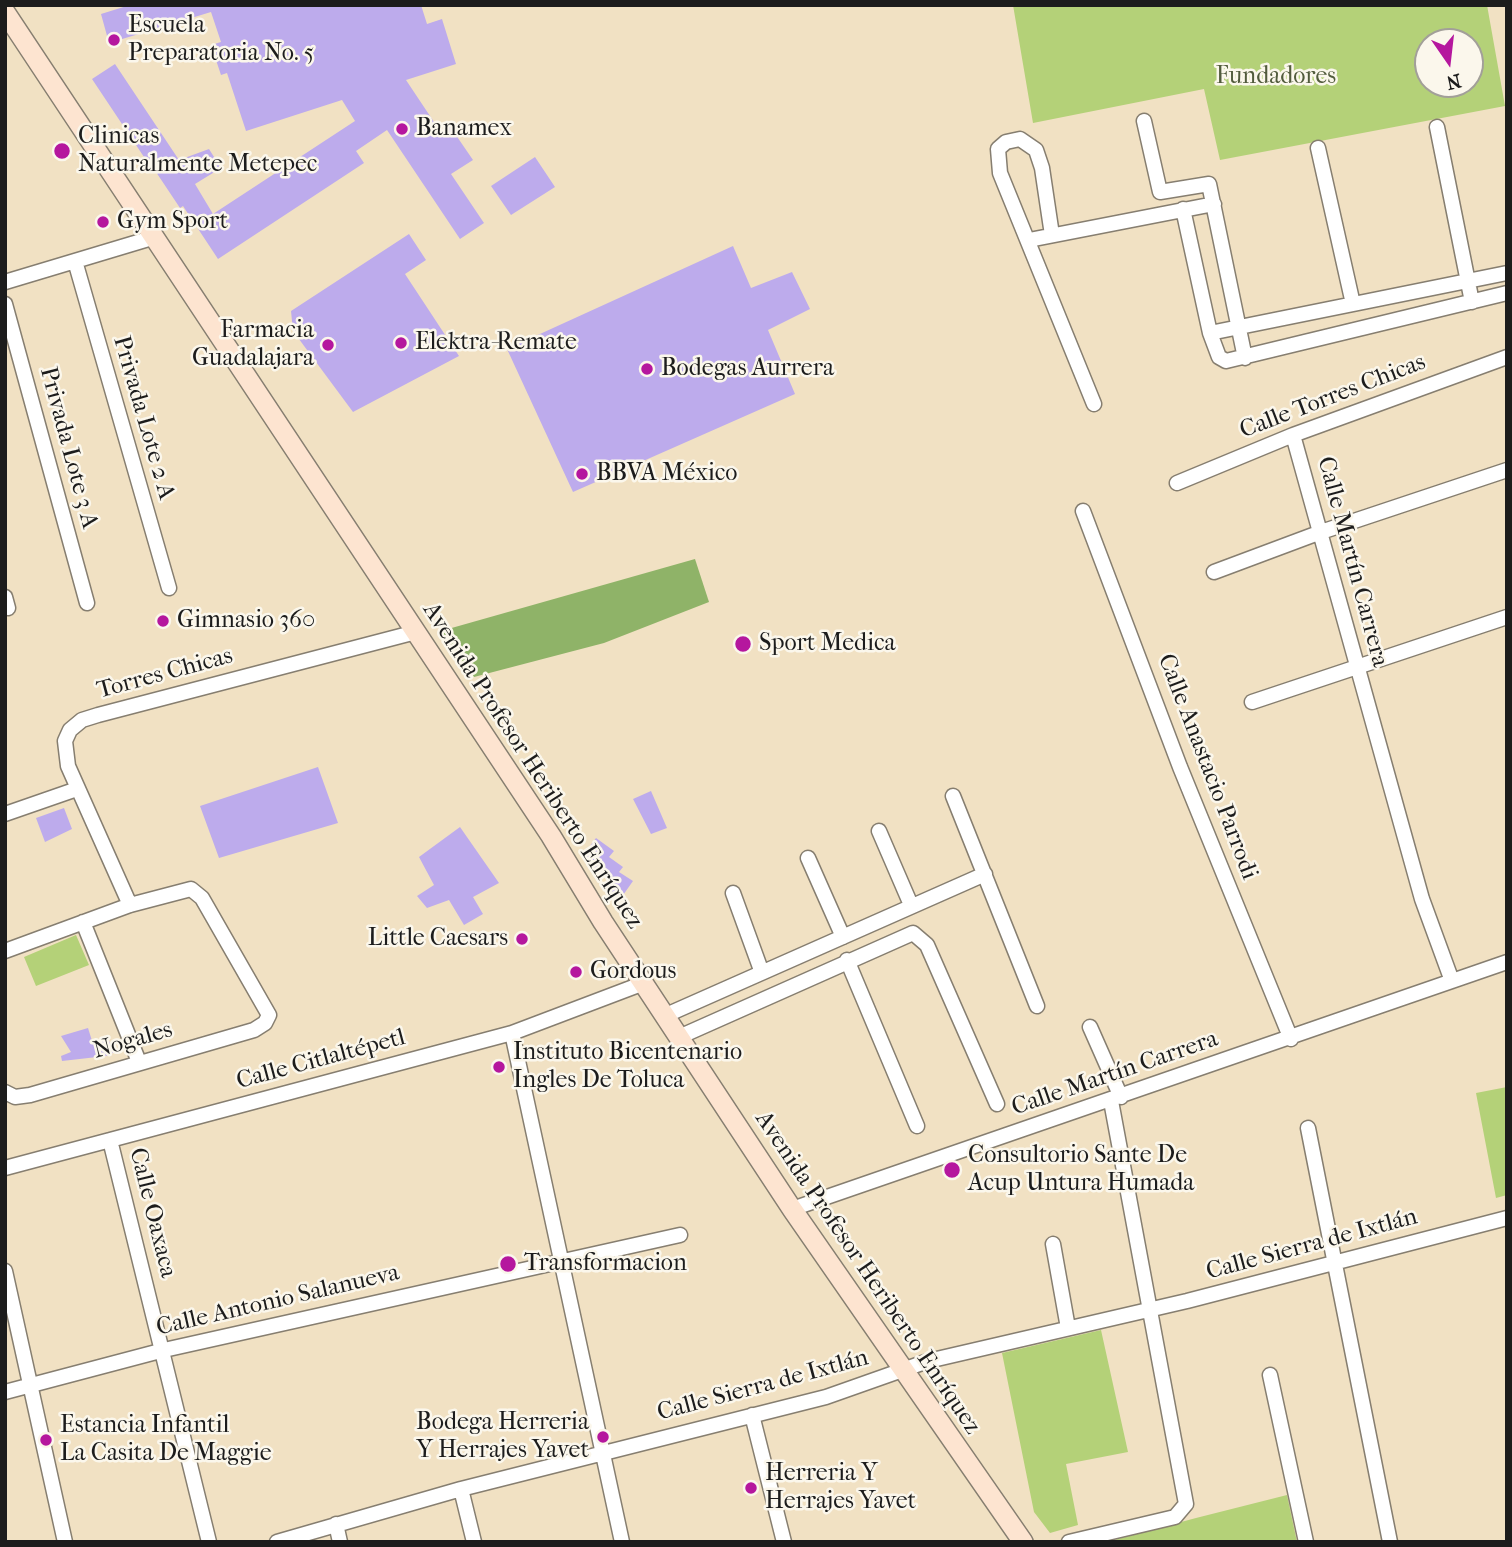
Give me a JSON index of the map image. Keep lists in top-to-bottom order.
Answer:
{
  "streets": {
    "main road": ["Avenida Profesor Heriberto Enríquez"],
    "street": [
      "Calle Torres Chicas",
      "Privada Lote 2 A",
      "Privada Lote 3 A",
      "Calle Martín Carrera",
      "Torres Chicas",
      "Calle Anastacio Parrodi",
      "Nogales",
      "Calle Citlaltépetl",
      "Calle Oaxaca",
      "Calle Sierra de Ixtlán",
      "Calle Antonio Salanueva"
    ]
  },
  "crossings": [
    ["Calle Torres Chicas", "Calle Martín Carrera"],
    ["Calle Martín Carrera", "Avenida Profesor Heriberto Enríquez"],
    ["Calle Martín Carrera", "Calle Anastacio Parrodi"],
    ["Torres Chicas", "Avenida Profesor Heriberto Enríquez"],
    ["Torres Chicas", "Nogales"],
    ["Avenida Profesor Heriberto Enríquez", "Calle Citlaltépetl"],
    ["Avenida Profesor Heriberto Enríquez", "Calle Sierra de Ixtlán"],
    ["Calle Citlaltépetl", "Calle Oaxaca"],
    ["Calle Oaxaca", "Calle Antonio Salanueva"]
  ],
  "parks": ["Fundadores"],
  "places": [
    "Escuela Preparatoria No. 5",
    "Banamex",
    "Clinicas Naturalmente Metepec",
    "Gym Sport",
    "Elektra-Remate",
    "Farmacia Guadalajara",
    "Bodegas Aurrera",
    "BBVA México",
    "Gimnasio 360",
    "Sport Medica",
    "Little Caesars",
    "Gordous",
    "Instituto Bicentenario Ingles De Toluca",
    "Consultorio Sante De Acup Untura Humada",
    "Transformacion",
    "Bodega Herreria Y Herrajes Yavet",
    "Estancia Infantil La Casita De Maggie",
    "Herreria Y Herrajes Yavet"
  ],
  "north": "bottom"
}
